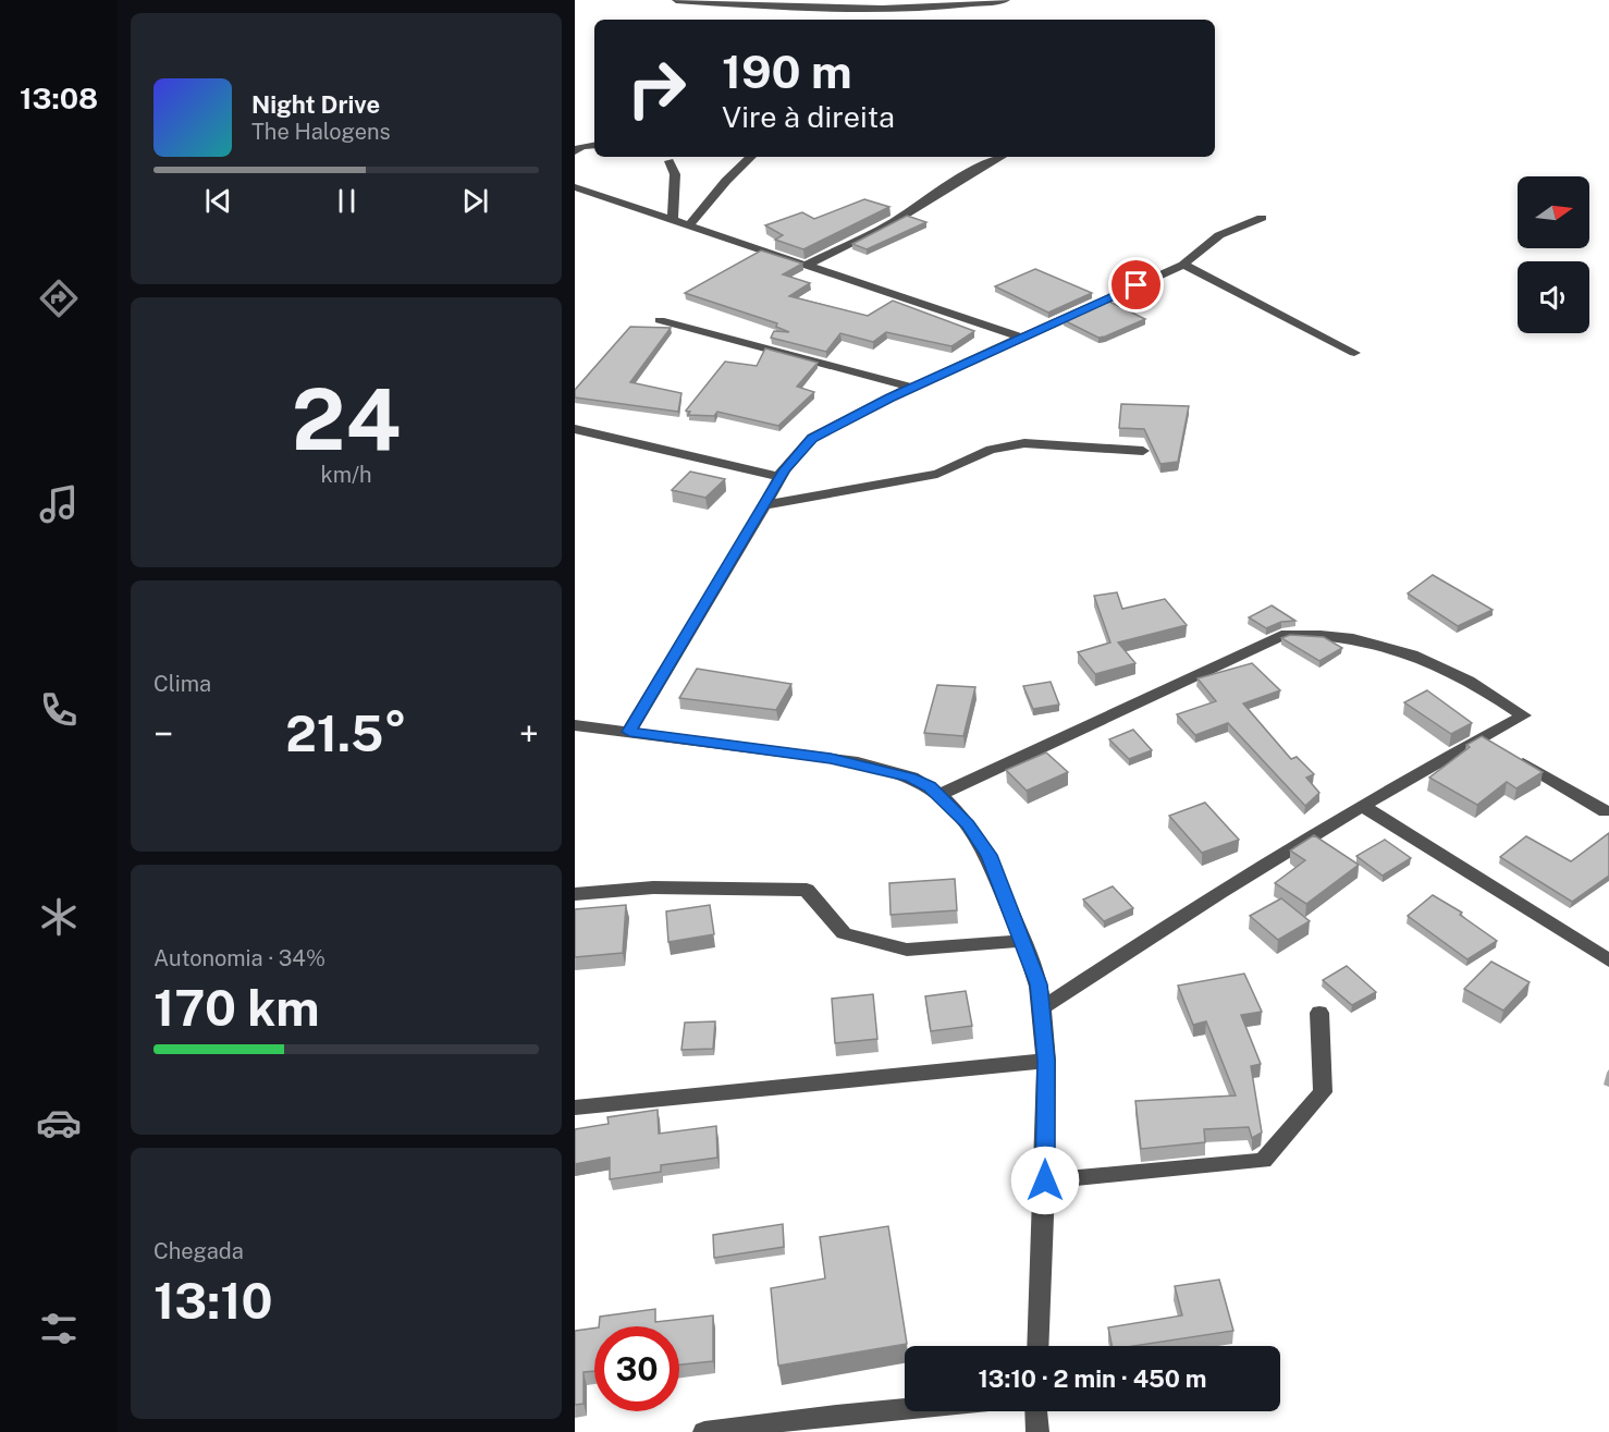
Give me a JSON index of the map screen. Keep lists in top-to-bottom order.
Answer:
{
  "north": "right",
  "page": {
    "tabs": "13:08",
    "turn": ["190 m", "Vire à direita"],
    "song": ["Night Drive", "The Halogens"],
    "tile": [
      ["24", "km/h"],
      "Clima",
      ["Autonomia · 34%", "170 km"],
      ["Chegada", "13:10"]
    ],
    "heat": ["−", "21.5°", "+"],
    "limit": "30",
    "trip": "13:10 · 2 min · 450 m"
  }
}
